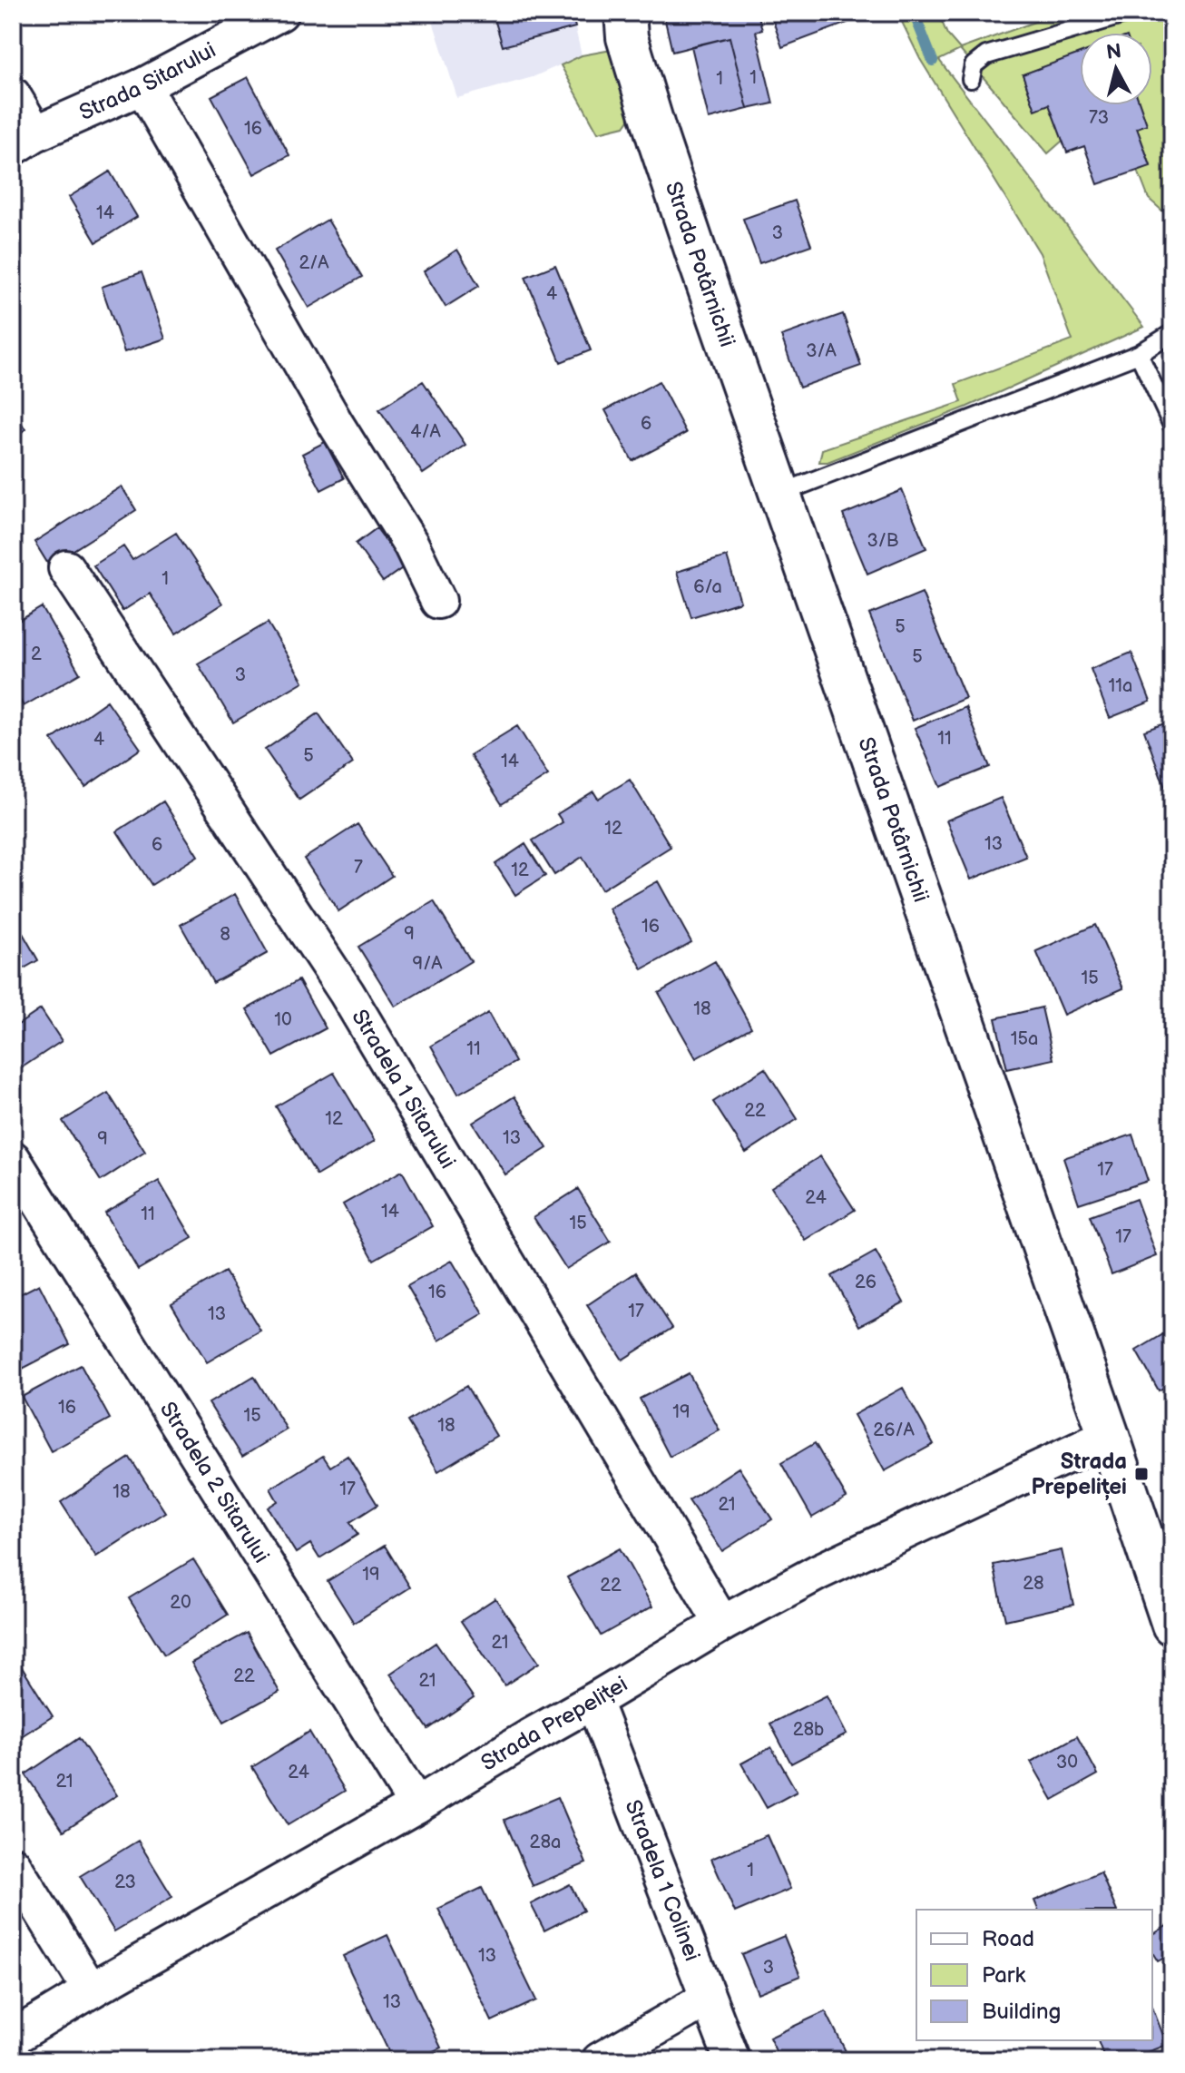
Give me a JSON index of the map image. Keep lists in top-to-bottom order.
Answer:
{
  "streets": {
    "street": [
      "Strada Sitarului",
      "Strada Potârnichii",
      "Stradela 1 Sitarului",
      "Stradela 2 Sitarului",
      "Strada Prepeliței",
      "Stradela 1 Colinei"
    ]
  },
  "crossings": [
    ["Strada Potârnichii", "Strada Prepeliței"],
    ["Stradela 1 Sitarului", "Strada Prepeliței"],
    ["Stradela 2 Sitarului", "Strada Prepeliței"],
    ["Strada Prepeliței", "Stradela 1 Colinei"]
  ],
  "places": {
    "transit": ["Strada Prepeliței"]
  },
  "house_numbers": [
    "1",
    "1",
    "73",
    "16",
    "14",
    "3",
    "2/A",
    "4",
    "3/A",
    "6",
    "4/A",
    "3/B",
    "1",
    "6/a",
    "5",
    "2",
    "5",
    "3",
    "11a",
    "11",
    "4",
    "5",
    "14",
    "12",
    "13",
    "6",
    "7",
    "12",
    "16",
    "9",
    "8",
    "9/A",
    "15",
    "18",
    "10",
    "15a",
    "11",
    "22",
    "12",
    "13",
    "9",
    "17",
    "24",
    "14",
    "11",
    "15",
    "17",
    "26",
    "16",
    "17",
    "13",
    "16",
    "19",
    "15",
    "18",
    "26/A",
    "17",
    "18",
    "21",
    "19",
    "28",
    "22",
    "20",
    "21",
    "22",
    "21",
    "28b",
    "30",
    "24",
    "21",
    "28a",
    "1",
    "23",
    "13",
    "3",
    "13"
  ],
  "legend": ["Road", "Park", "Building"],
  "north": "top"
}
